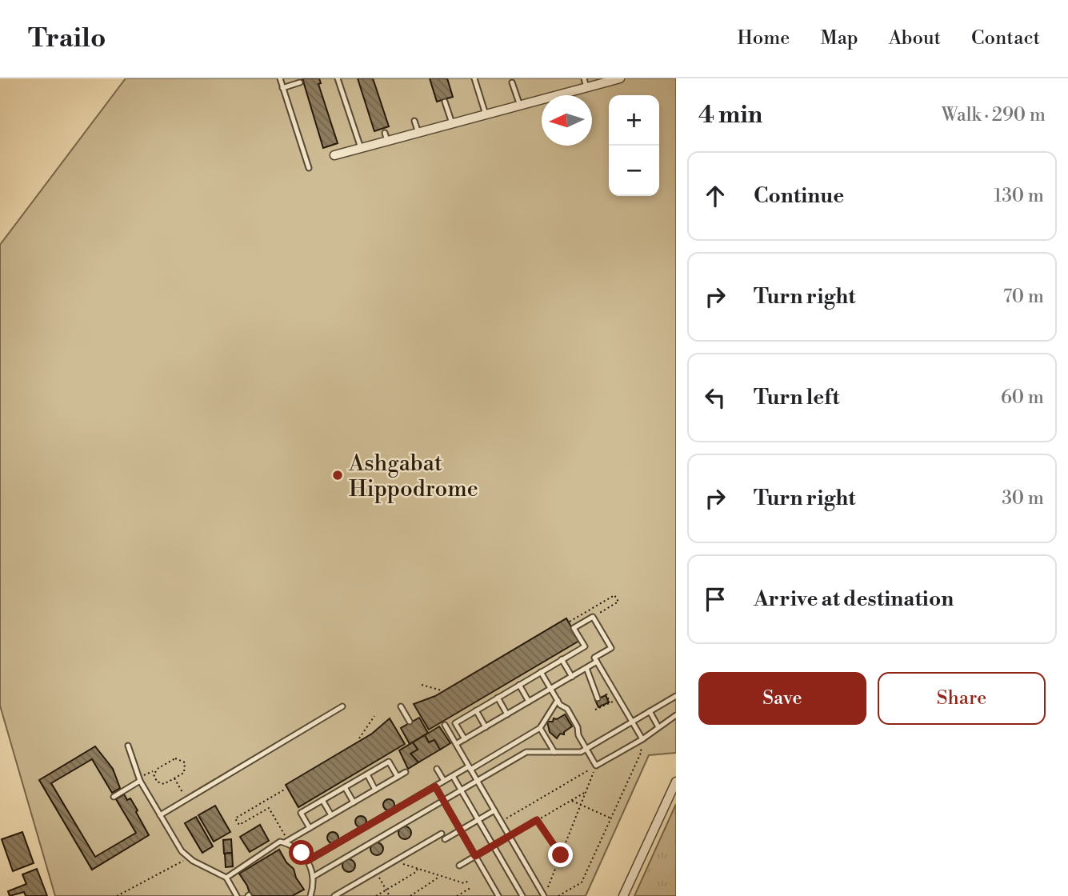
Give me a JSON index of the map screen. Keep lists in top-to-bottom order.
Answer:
{
  "places": ["Ashgabat Hippodrome"],
  "north": "left",
  "page": {
    "header": "Trailo",
    "nav": [
      "Home",
      "Map",
      "About",
      "Contact"
    ],
    "heading": ["4 min", "Walk · 290 m"],
    "map_buttons": ["+", "−"],
    "list": [
      ["Continue", "130 m"],
      ["Turn right", "70 m"],
      ["Turn left", "60 m"],
      ["Turn right", "30 m"],
      "Arrive at destination"
    ],
    "buttons": ["Save", "Share"]
  }
}
